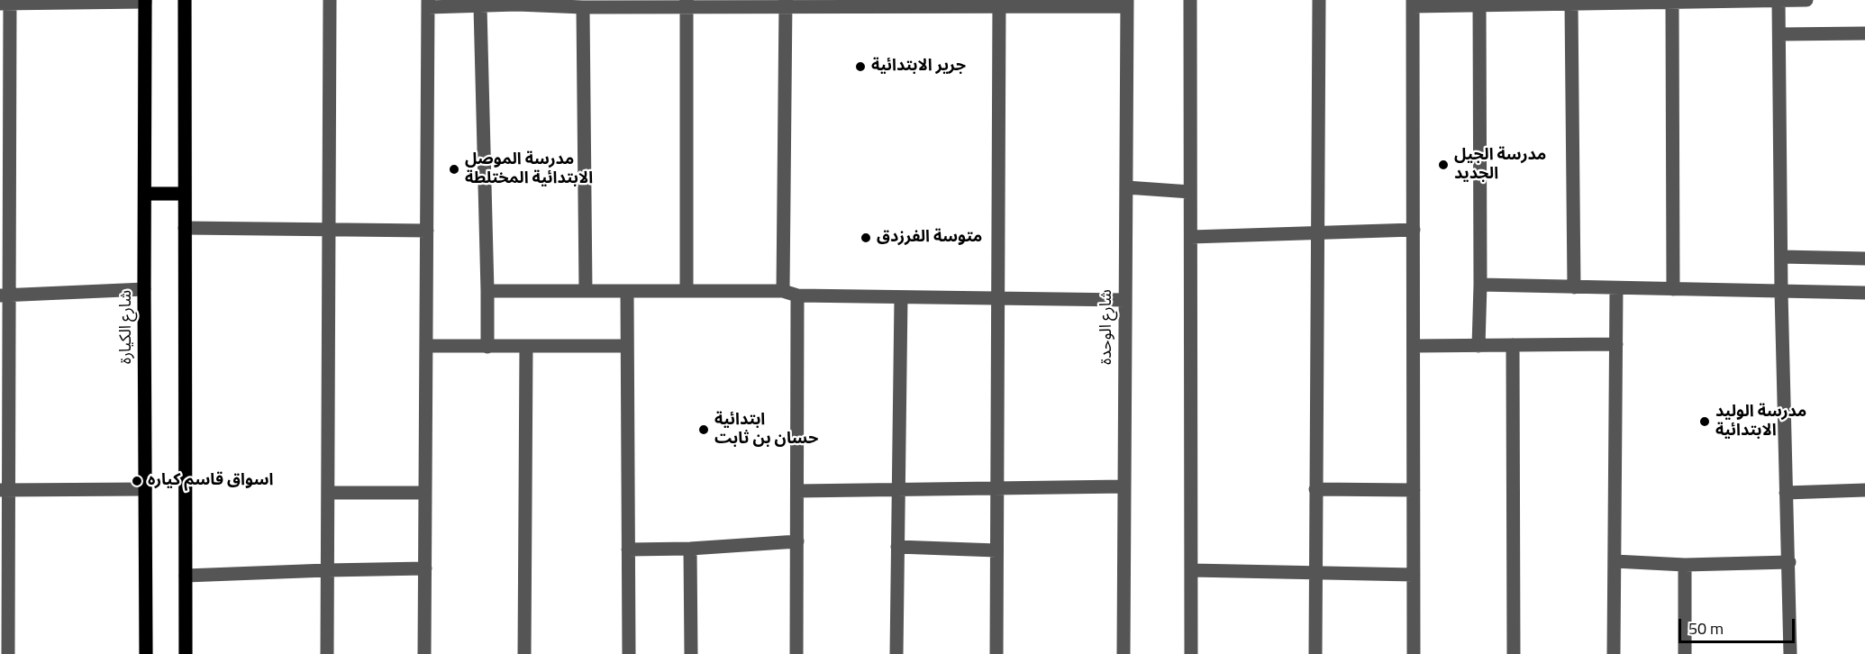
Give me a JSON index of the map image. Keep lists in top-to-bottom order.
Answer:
{
  "streets": {
    "main road": ["شارع الكيارة"],
    "street": ["شارع الوحدة"]
  },
  "places": [
    "جرير الابتدائية",
    "مدرسة الجيل الجديد",
    "مدرسة الموصل الابتدائية المختلطة",
    "متوسة الفرزدق",
    "مدرسة الوليد الابتدائية",
    "ابتدائية حسان بن ثابت",
    "اسواق قاسم كياره"
  ],
  "scale_bar": "50 m"
}
